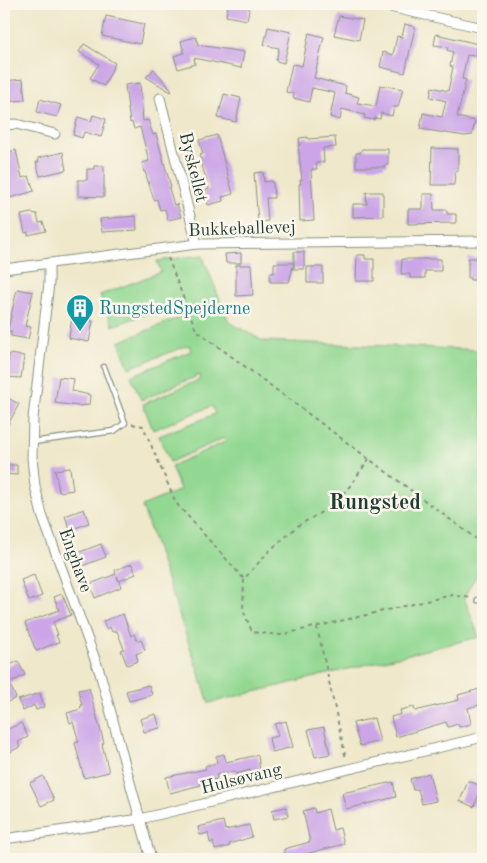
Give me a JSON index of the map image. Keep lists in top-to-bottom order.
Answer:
{
  "streets": {
    "street": [
      "Byskellet",
      "Bukkeballevej",
      "Enghave",
      "Hulsøvang"
    ]
  },
  "crossings": [
    ["Byskellet", "Bukkeballevej"],
    ["Bukkeballevej", "Enghave"],
    ["Enghave", "Hulsøvang"]
  ],
  "districts": ["Rungsted"],
  "places": {
    "building": ["RungstedSpejderne"]
  }
}
